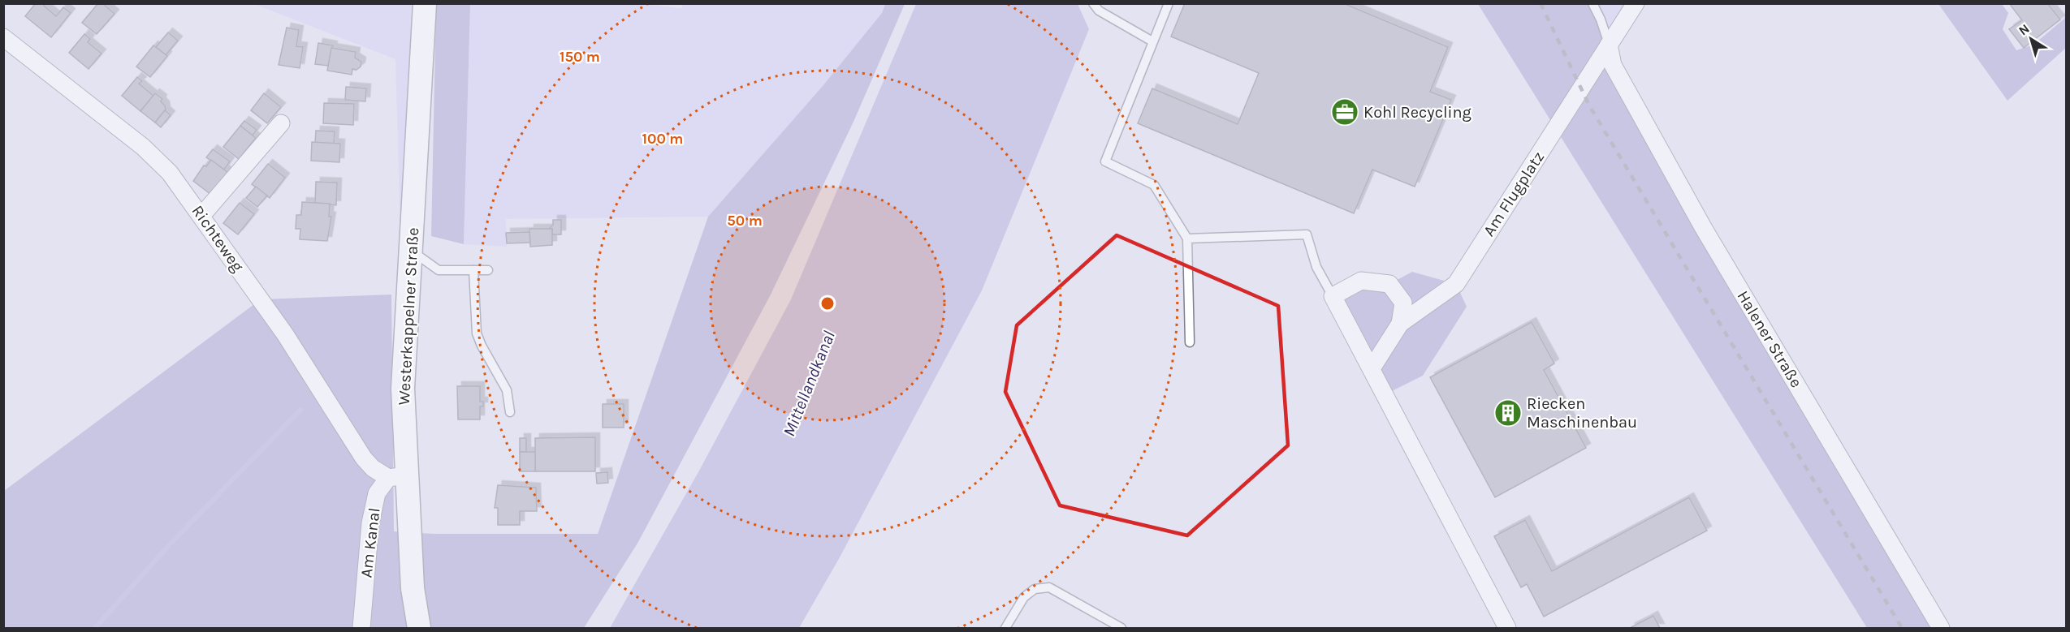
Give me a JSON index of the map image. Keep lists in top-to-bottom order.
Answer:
{
  "streets": {
    "main road": ["Westerkappelner Straße"],
    "street": [
      "Am Flugplatz",
      "Richteweg",
      "Halener Straße",
      "Am Kanal"
    ]
  },
  "crossings": [
    ["Am Flugplatz", "Halener Straße"],
    ["Richteweg", "Westerkappelner Straße"],
    ["Richteweg", "Am Kanal"],
    ["Westerkappelner Straße", "Am Kanal"]
  ],
  "water": ["Mittellandkanal"],
  "places": {
    "office": ["Kohl Recycling"],
    "building": ["Riecken Maschinenbau"]
  },
  "north": "top left",
  "rings": ["150 m", "100 m", "50 m"]
}
